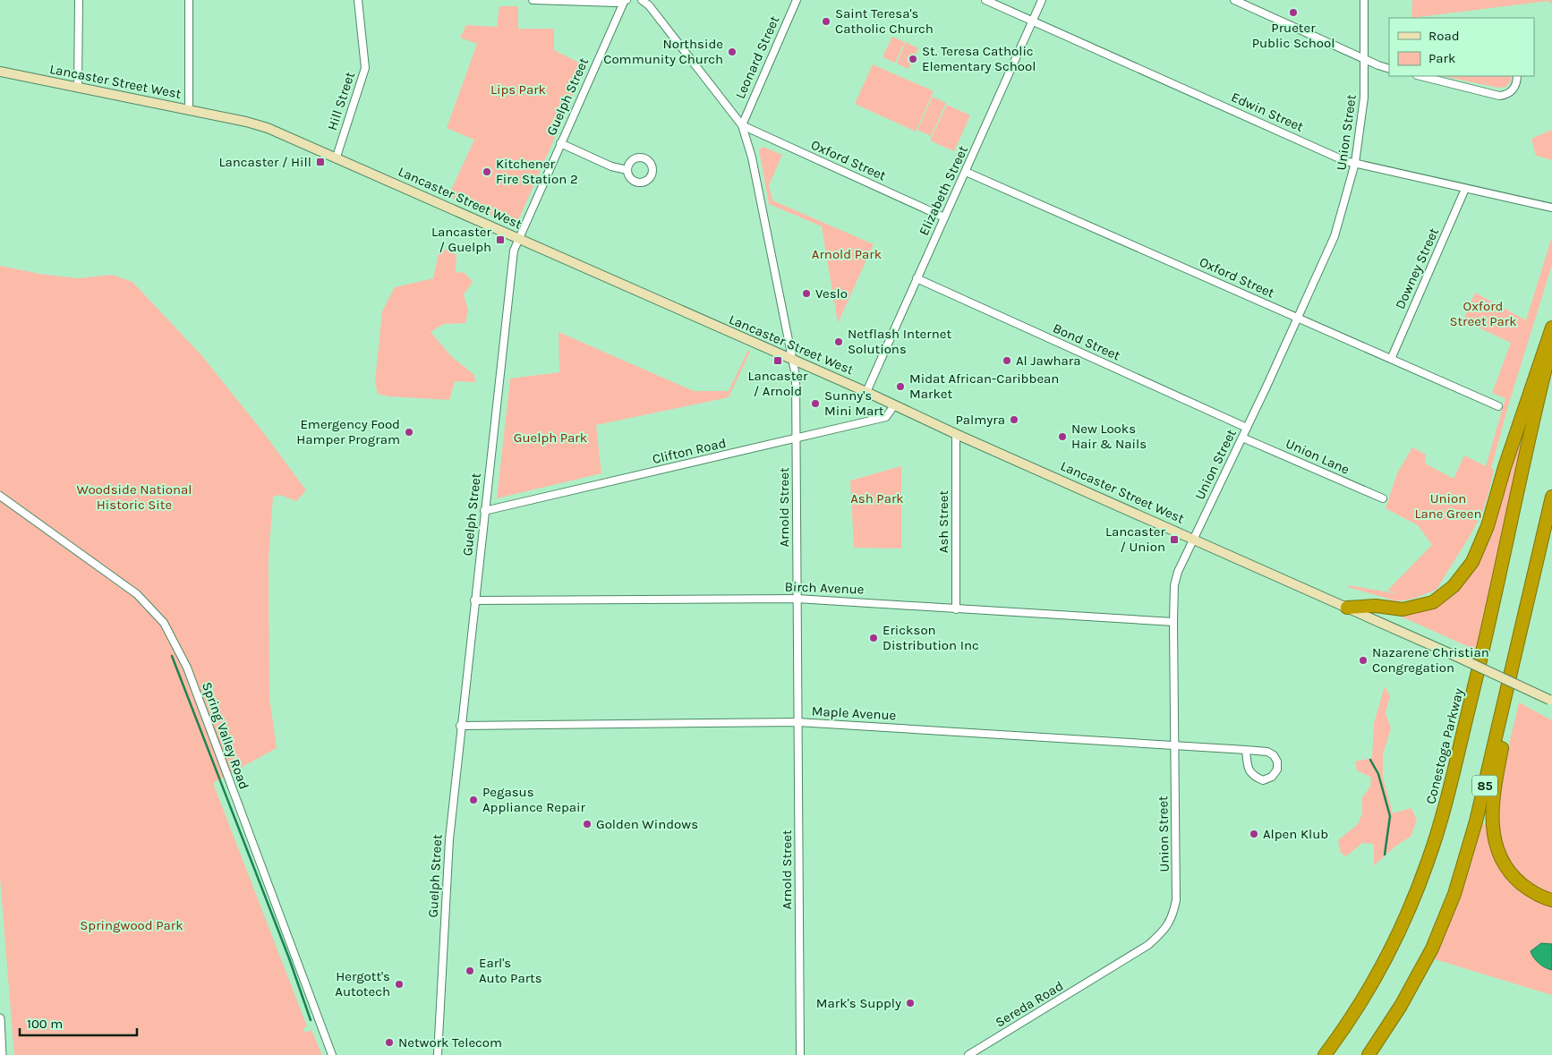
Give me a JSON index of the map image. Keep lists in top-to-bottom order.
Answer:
{
  "streets": {
    "highway": ["Conestoga Parkway", "85"],
    "main road": ["Lancaster Street West"],
    "street": [
      "Leonard Street",
      "Guelph Street",
      "Hill Street",
      "Edwin Street",
      "Union Street",
      "Oxford Street",
      "Elizabeth Street",
      "Downey Street",
      "Bond Street",
      "Clifton Road",
      "Union Lane",
      "Arnold Street",
      "Ash Street",
      "Birch Avenue",
      "Maple Avenue",
      "Spring Valley Road",
      "Sereda Road"
    ]
  },
  "crossings": [
    ["Leonard Street", "Oxford Street"],
    ["Leonard Street", "Arnold Street"],
    ["Lancaster Street West", "Guelph Street"],
    ["Lancaster Street West", "Hill Street"],
    ["Lancaster Street West", "Union Street"],
    ["Lancaster Street West", "Elizabeth Street"],
    ["Lancaster Street West", "Clifton Road"],
    ["Lancaster Street West", "Arnold Street"],
    ["Lancaster Street West", "Ash Street"],
    ["Guelph Street", "Clifton Road"],
    ["Guelph Street", "Birch Avenue"],
    ["Guelph Street", "Maple Avenue"],
    ["Edwin Street", "Union Street"],
    ["Edwin Street", "Elizabeth Street"],
    ["Edwin Street", "Downey Street"],
    ["Union Street", "Oxford Street"],
    ["Union Street", "Bond Street"],
    ["Union Street", "Union Lane"],
    ["Union Street", "Birch Avenue"],
    ["Union Street", "Maple Avenue"],
    ["Union Street", "Sereda Road"],
    ["Oxford Street", "Elizabeth Street"],
    ["Oxford Street", "Downey Street"],
    ["Oxford Street", "Arnold Street"],
    ["Elizabeth Street", "Bond Street"],
    ["Clifton Road", "Arnold Street"],
    ["Arnold Street", "Birch Avenue"],
    ["Arnold Street", "Maple Avenue"],
    ["Ash Street", "Birch Avenue"]
  ],
  "parks": [
    "Lips Park",
    "Arnold Park",
    "Oxford Street Park",
    "Guelph Park",
    "Woodside National Historic Site",
    "Ash Park",
    "Union Lane Green",
    "Springwood Park"
  ],
  "places": {
    "other": [
      "Prueter Public School",
      "Saint Teresa's Catholic Church",
      "Northside Community Church",
      "St. Teresa Catholic Elementary School",
      "Kitchener Fire Station 2",
      "Veslo",
      "Netflash Internet Solutions",
      "Al Jawhara",
      "Midat African-Caribbean Market",
      "Sunny's Mini Mart",
      "Palmyra",
      "Emergency Food Hamper Program",
      "New Looks Hair & Nails",
      "Erickson Distribution Inc",
      "Nazarene Christian Congregation",
      "Pegasus Appliance Repair",
      "Golden Windows",
      "Alpen Klub",
      "Earl's Auto Parts",
      "Hergott's Autotech",
      "Mark's Supply",
      "Network Telecom"
    ],
    "transit": [
      "Lancaster / Hill",
      "Lancaster / Guelph",
      "Lancaster / Arnold",
      "Lancaster / Union"
    ]
  },
  "legend": ["Road", "Park"],
  "scale_bar": "100 m"
}
